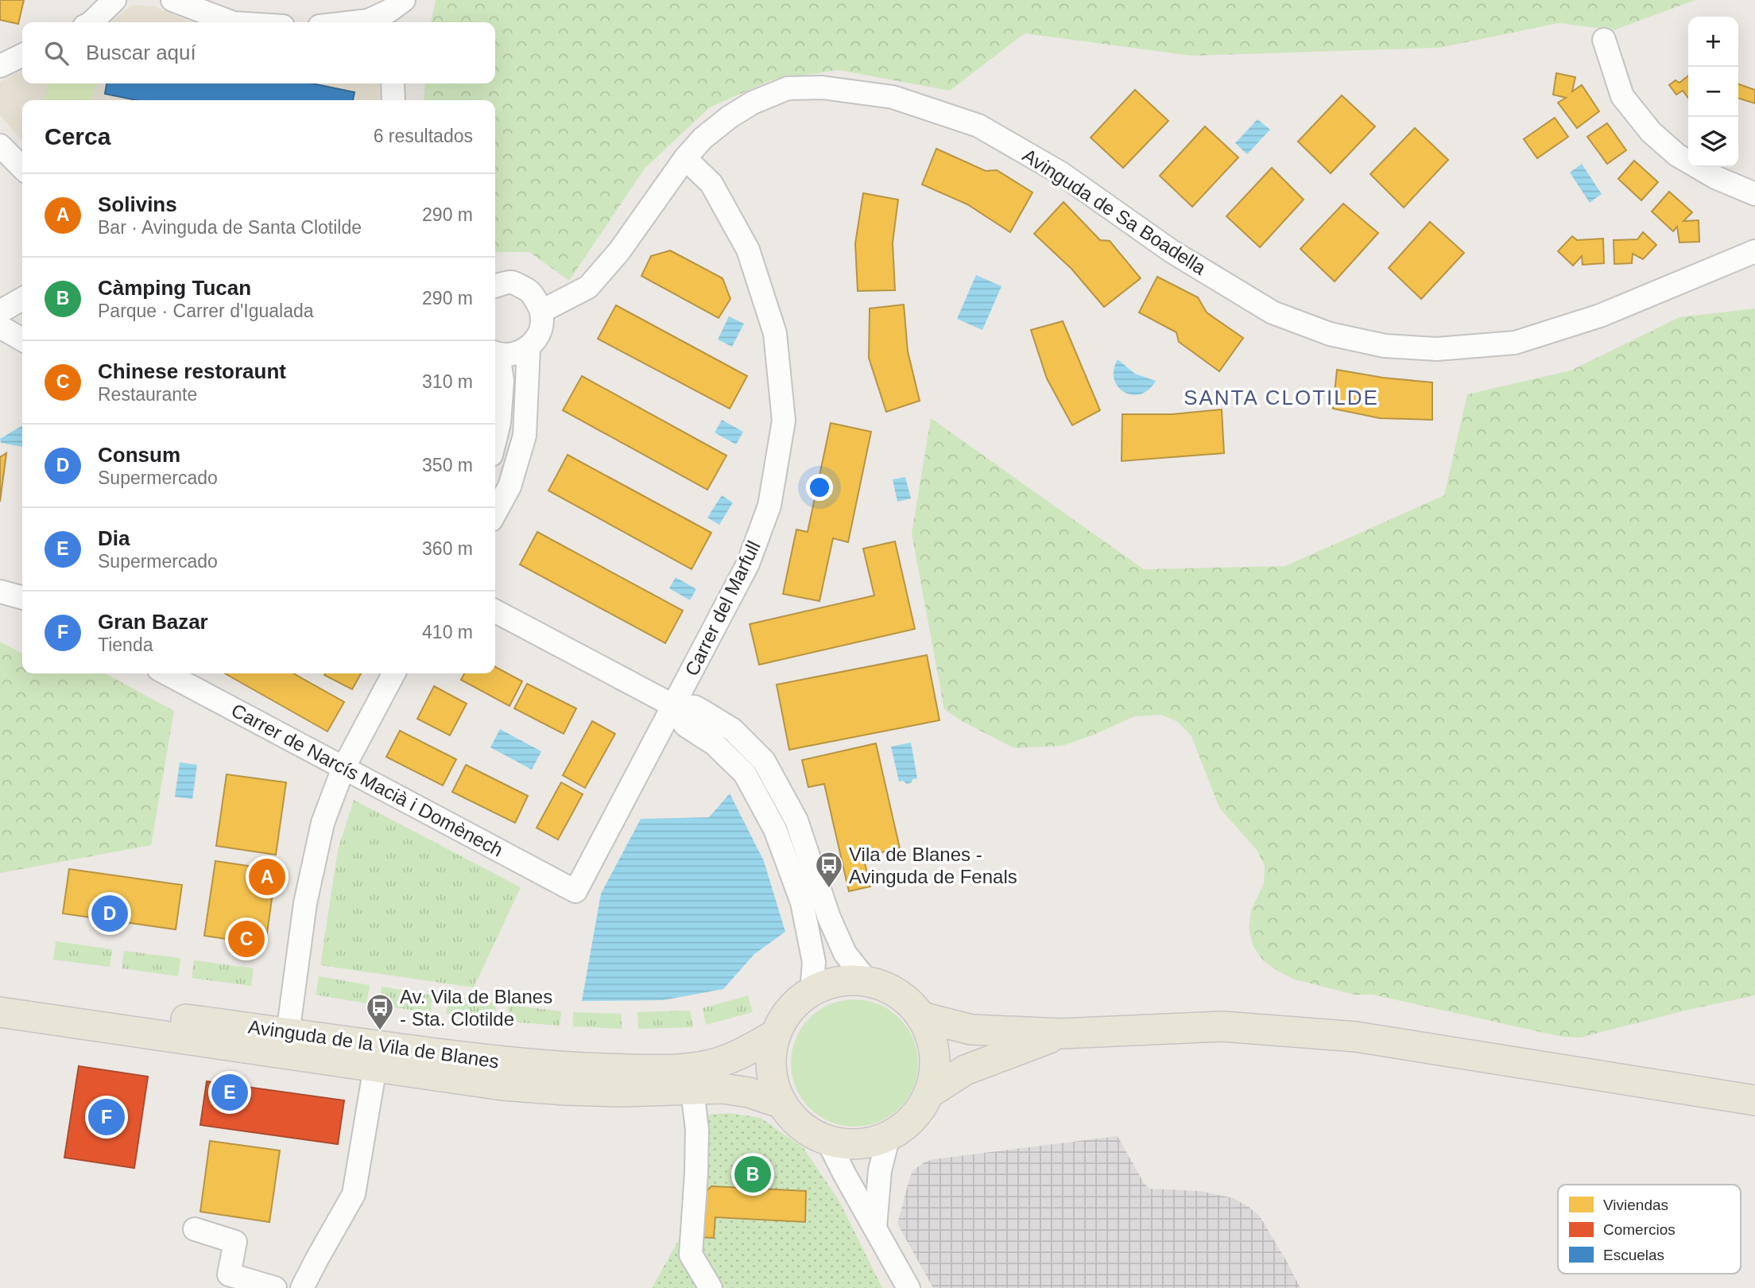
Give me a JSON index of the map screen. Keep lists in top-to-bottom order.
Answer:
{
  "streets": {
    "main road": ["Avinguda de la Vila de Blanes"],
    "street": ["Avinguda de Sa Boadella", "Carrer del Marfull", "Carrer de Narcís Macià i Domènech"]
  },
  "crossings": [
    ["Avinguda de Sa Boadella", "Carrer del Marfull"],
    ["Carrer del Marfull", "Carrer de Narcís Macià i Domènech"]
  ],
  "districts": ["SANTA CLOTILDE"],
  "places": {
    "bus stop": ["Vila de Blanes - Avinguda de Fenals", "Av. Vila de Blanes - Sta. Clotilde"]
  },
  "legend": ["Viviendas", "Comercios", "Escuelas"],
  "page": {
    "map_buttons": ["+", "−"],
    "search": "Buscar aquí",
    "heading": ["Cerca", "6 resultados"],
    "list": [
      {
        "mark": "A",
        "name": "Solivins",
        "note": "Bar · Avinguda de Santa Clotilde",
        "value": "290 m"
      },
      {
        "mark": "B",
        "name": "Càmping Tucan",
        "note": "Parque · Carrer d'Igualada",
        "value": "290 m"
      },
      {
        "mark": "C",
        "name": "Chinese restoraunt",
        "note": "Restaurante",
        "value": "310 m"
      },
      {
        "mark": "D",
        "name": "Consum",
        "note": "Supermercado",
        "value": "350 m"
      },
      {
        "mark": "E",
        "name": "Dia",
        "note": "Supermercado",
        "value": "360 m"
      },
      {
        "mark": "F",
        "name": "Gran Bazar",
        "note": "Tienda",
        "value": "410 m"
      }
    ],
    "pins": [
      "A",
      "D",
      "C",
      "E",
      "F",
      "B"
    ]
  }
}
